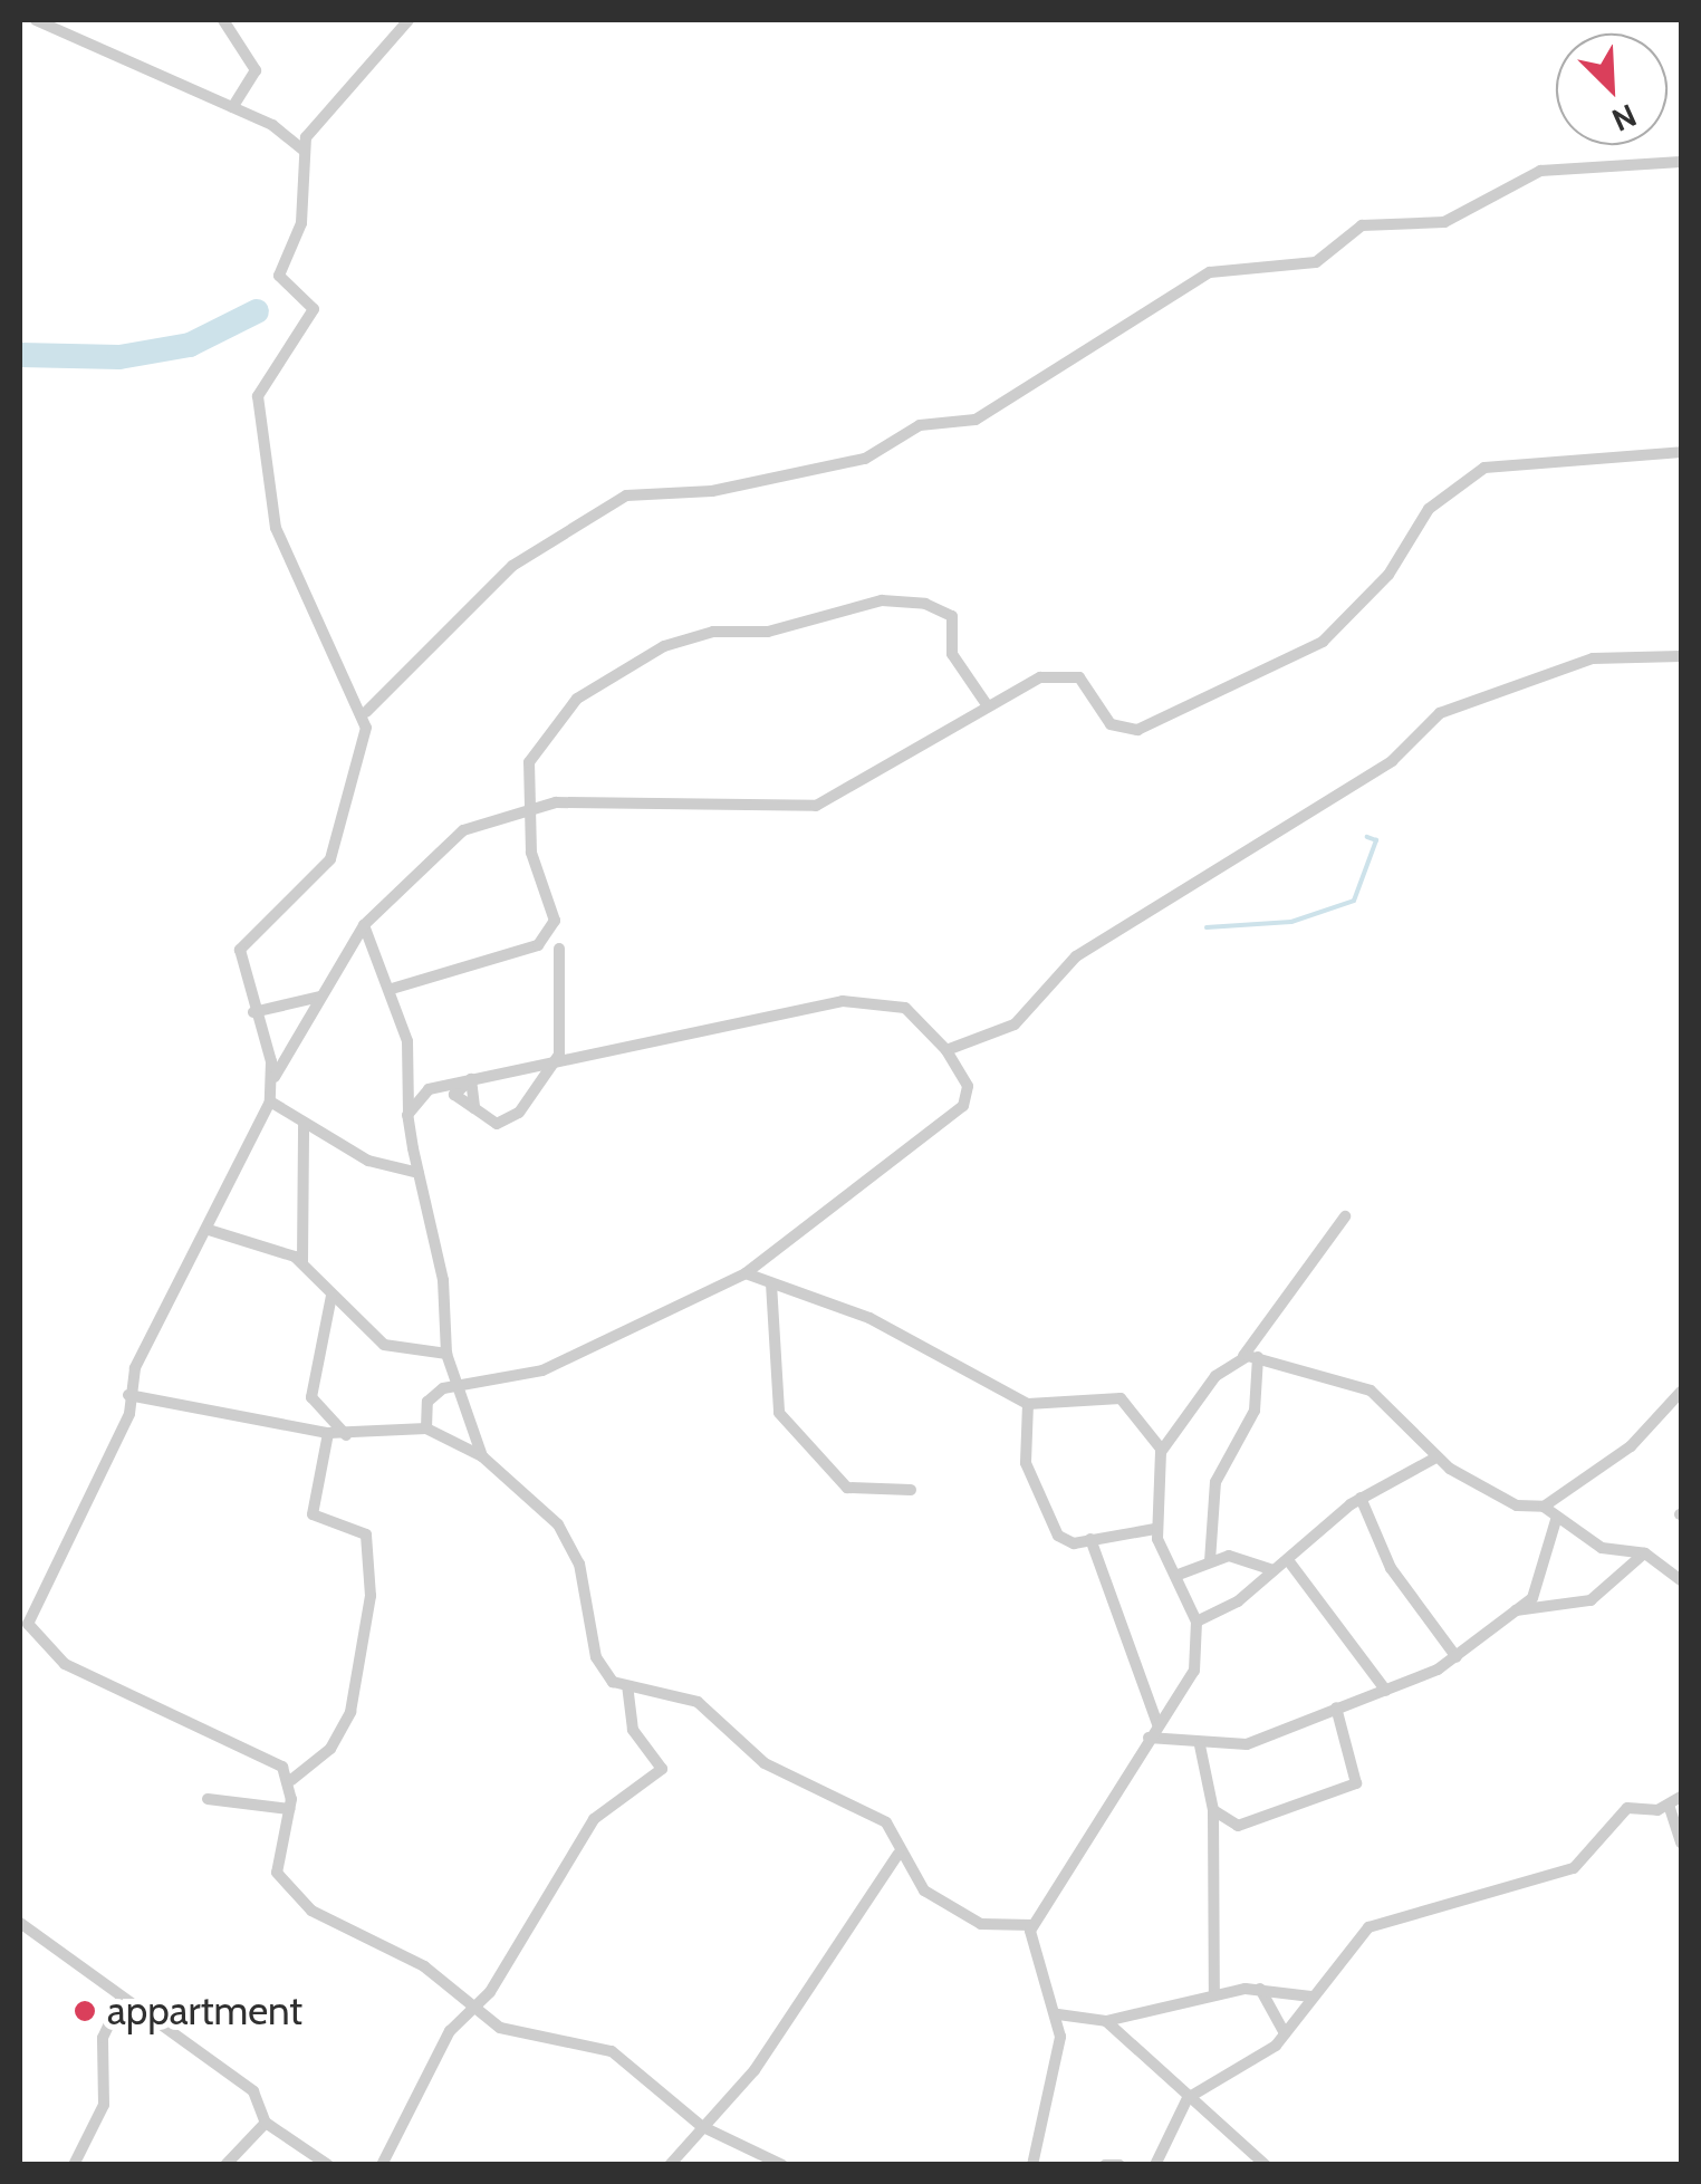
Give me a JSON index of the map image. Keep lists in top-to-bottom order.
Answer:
{
  "places": ["appartment"],
  "north": "bottom right"
}
